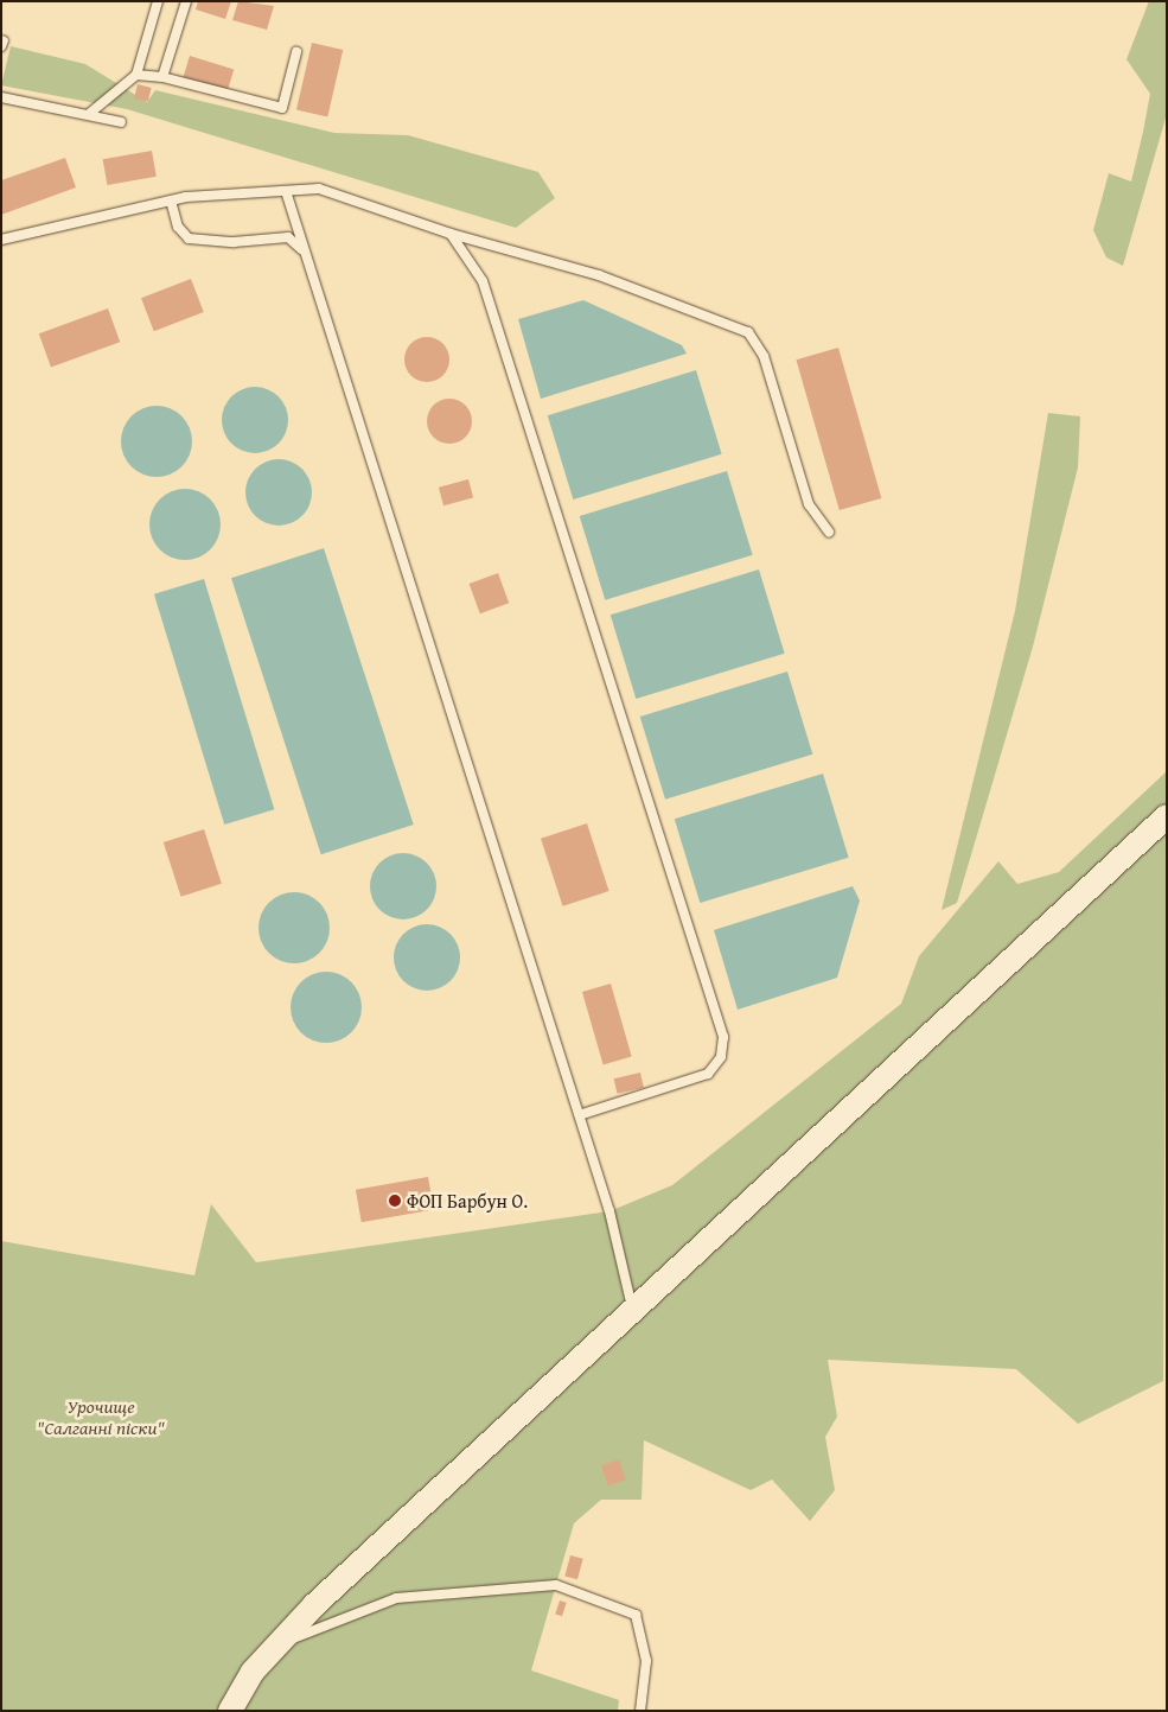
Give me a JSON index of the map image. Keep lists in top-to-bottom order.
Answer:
{
  "parks": ["Урочище \"Салганні піски\""],
  "places": ["ФОП Барбун О."]
}
